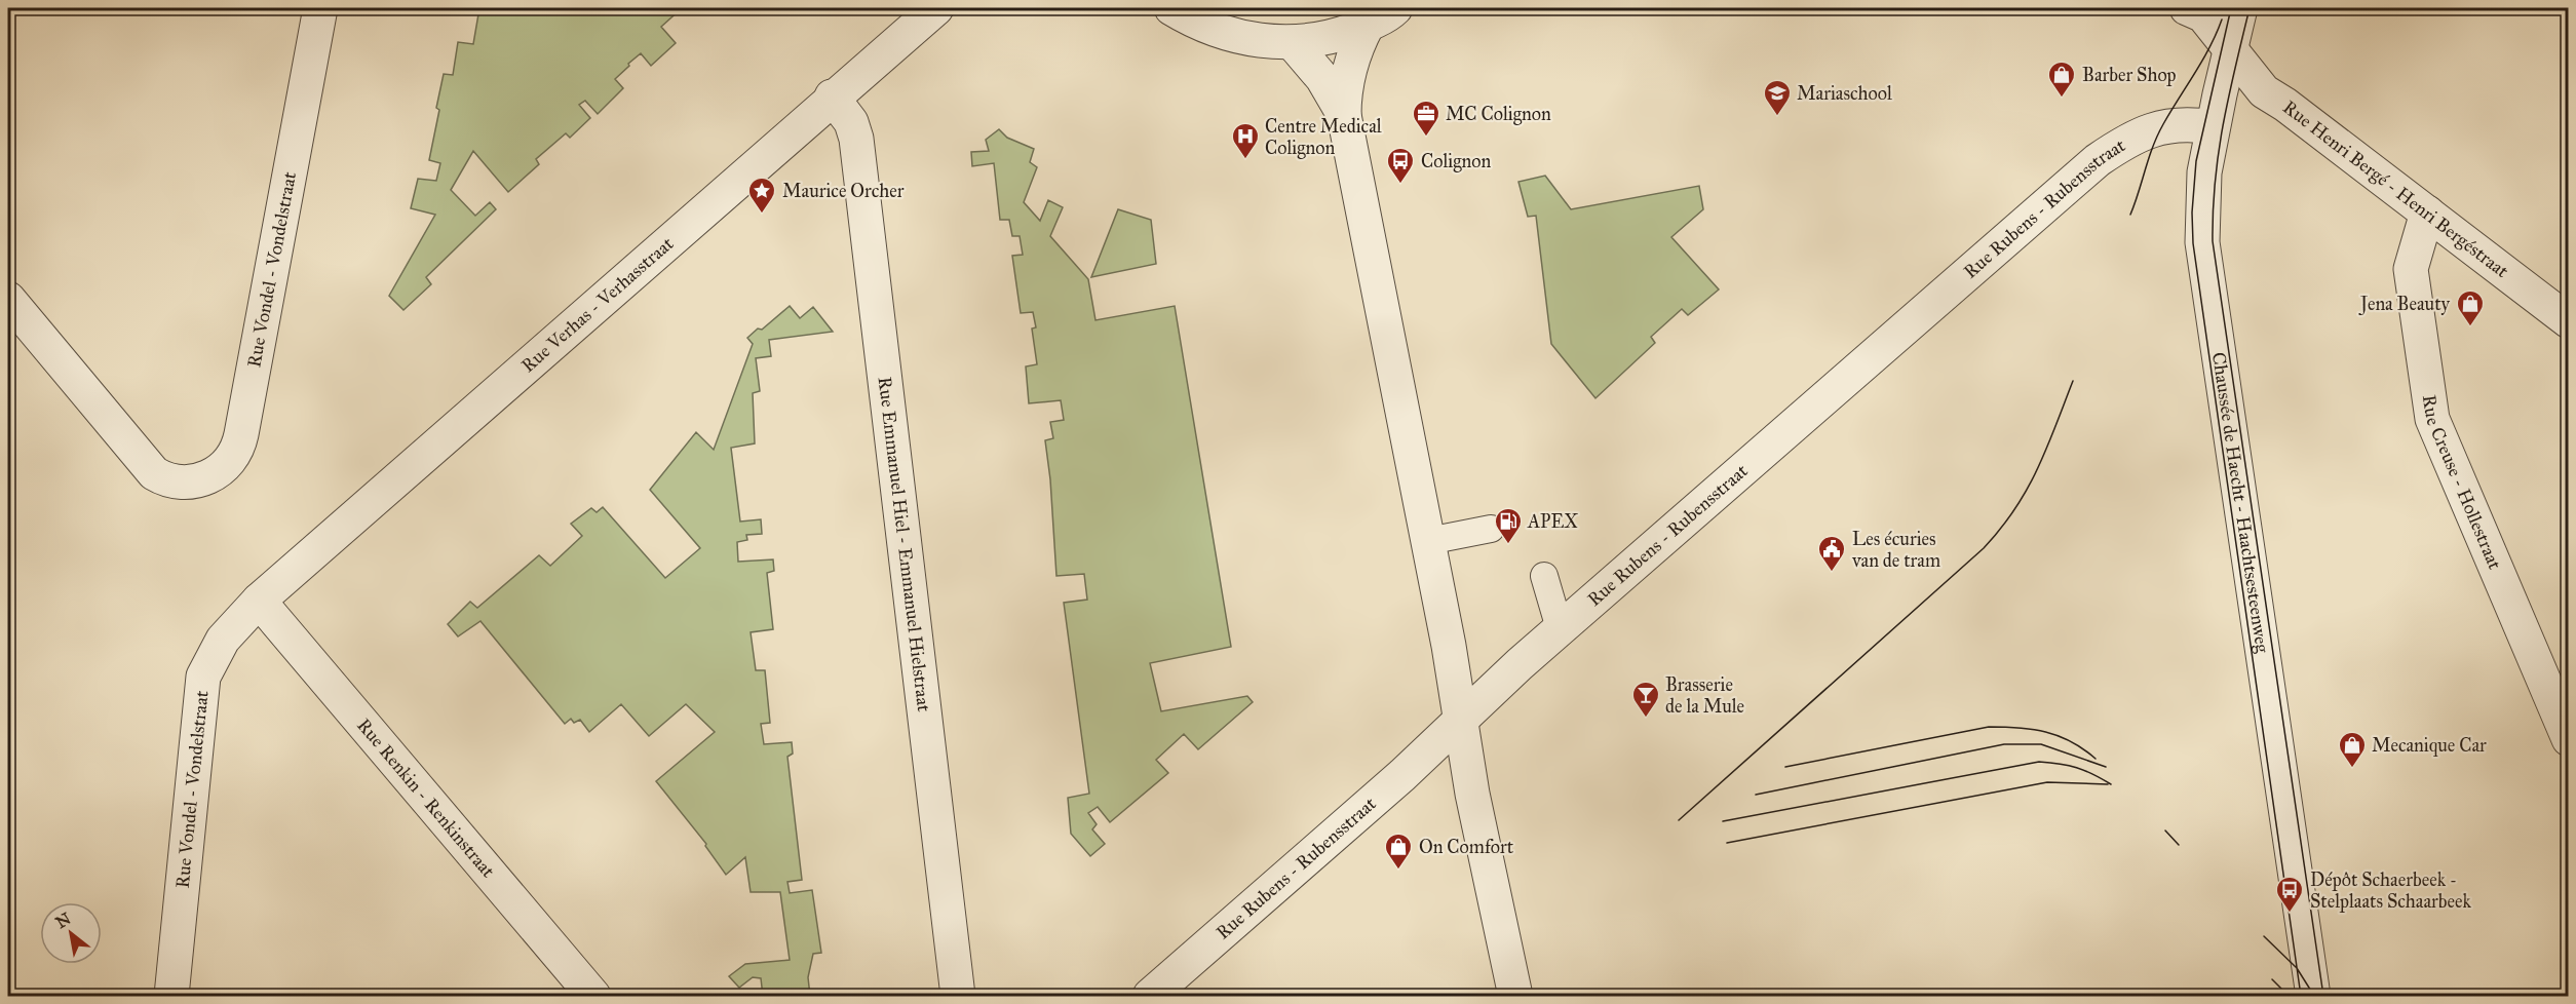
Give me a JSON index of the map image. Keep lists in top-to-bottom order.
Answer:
{
  "streets": {
    "street": [
      "Rue Henri Bergé - Henri Bergéstraat",
      "Rue Rubens - Rubensstraat",
      "Rue Vondel - Vondelstraat",
      "Rue Verhas - Verhasstraat",
      "Rue Creuse - Hollestraat",
      "Chaussée de Haecht - Haachtsesteenweg",
      "Rue Emmanuel Hiel - Emmanuel Hielstraat",
      "Rue Renkin - Renkinstraat"
    ]
  },
  "crossings": [
    ["Rue Henri Bergé - Henri Bergéstraat", "Rue Creuse - Hollestraat"],
    ["Rue Henri Bergé - Henri Bergéstraat", "Chaussée de Haecht - Haachtsesteenweg"],
    ["Rue Rubens - Rubensstraat", "Chaussée de Haecht - Haachtsesteenweg"],
    ["Rue Vondel - Vondelstraat", "Rue Verhas - Verhasstraat"],
    ["Rue Vondel - Vondelstraat", "Rue Renkin - Renkinstraat"],
    ["Rue Verhas - Verhasstraat", "Rue Emmanuel Hiel - Emmanuel Hielstraat"],
    ["Rue Verhas - Verhasstraat", "Rue Renkin - Renkinstraat"]
  ],
  "places": {
    "shop": [
      "Barber Shop",
      "Jena Beauty",
      "Mecanique Car",
      "On Comfort"
    ],
    "school or university": ["Mariaschool"],
    "office": ["MC Colignon"],
    "hospital": ["Centre Medical Colignon"],
    "bus stop": ["Colignon", "Dépôt Schaerbeek - Stelplaats Schaarbeek"],
    "place": ["Maurice Orcher"],
    "fuel station": ["APEX"],
    "public building": ["Les écuries van de tram"],
    "bar": ["Brasserie de la Mule"]
  },
  "north": "top left"
}
